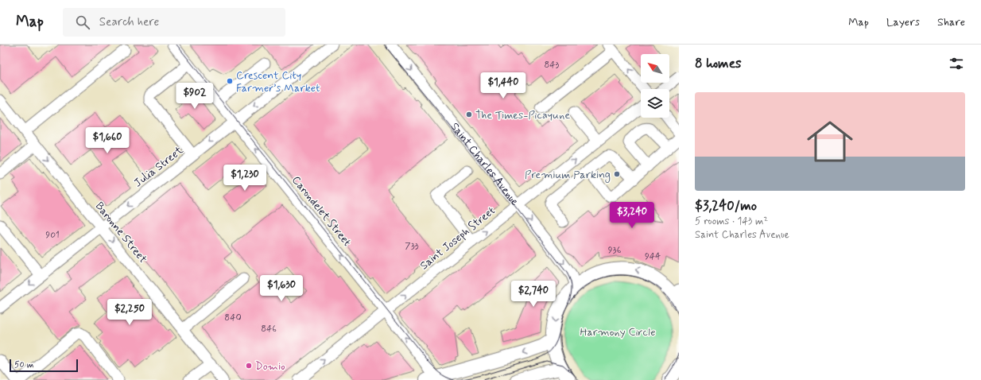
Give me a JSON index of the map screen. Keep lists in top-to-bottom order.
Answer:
{
  "streets": {
    "street": [
      "Saint Charles Avenue",
      "Julia Street",
      "Carondelet Street",
      "Baronne Street",
      "Saint Joseph Street"
    ]
  },
  "crossings": [
    ["Saint Charles Avenue", "Saint Joseph Street"],
    ["Julia Street", "Carondelet Street"],
    ["Julia Street", "Baronne Street"],
    ["Carondelet Street", "Saint Joseph Street"]
  ],
  "one_way": [
    "Saint Charles Avenue",
    "Julia Street",
    "Carondelet Street",
    "Baronne Street",
    "Saint Joseph Street"
  ],
  "parks": ["Harmony Circle"],
  "places": [
    "Crescent City Farmer’s Market",
    "The Times-Picayune",
    "Premium Parking",
    "Domio"
  ],
  "house_numbers": [
    "843",
    "901",
    "733",
    "936",
    "944",
    "840",
    "846"
  ],
  "scale_bar": "50 m",
  "north": "top left",
  "page": {
    "header": "Map",
    "search": "Search here",
    "nav": ["Map", "Layers", "Share"],
    "heading": "8 homes",
    "price": [
      "$1,440",
      "$902",
      "$1,660",
      "$1,230",
      "$3,240",
      "$1,630",
      "$2,740",
      "$2,250"
    ],
    "list": [
      {
        "name": "$3,240/mo",
        "note": "5 rooms · 143 m² · Saint Charles Avenue"
      }
    ],
    "scale": "50 m"
  }
}
